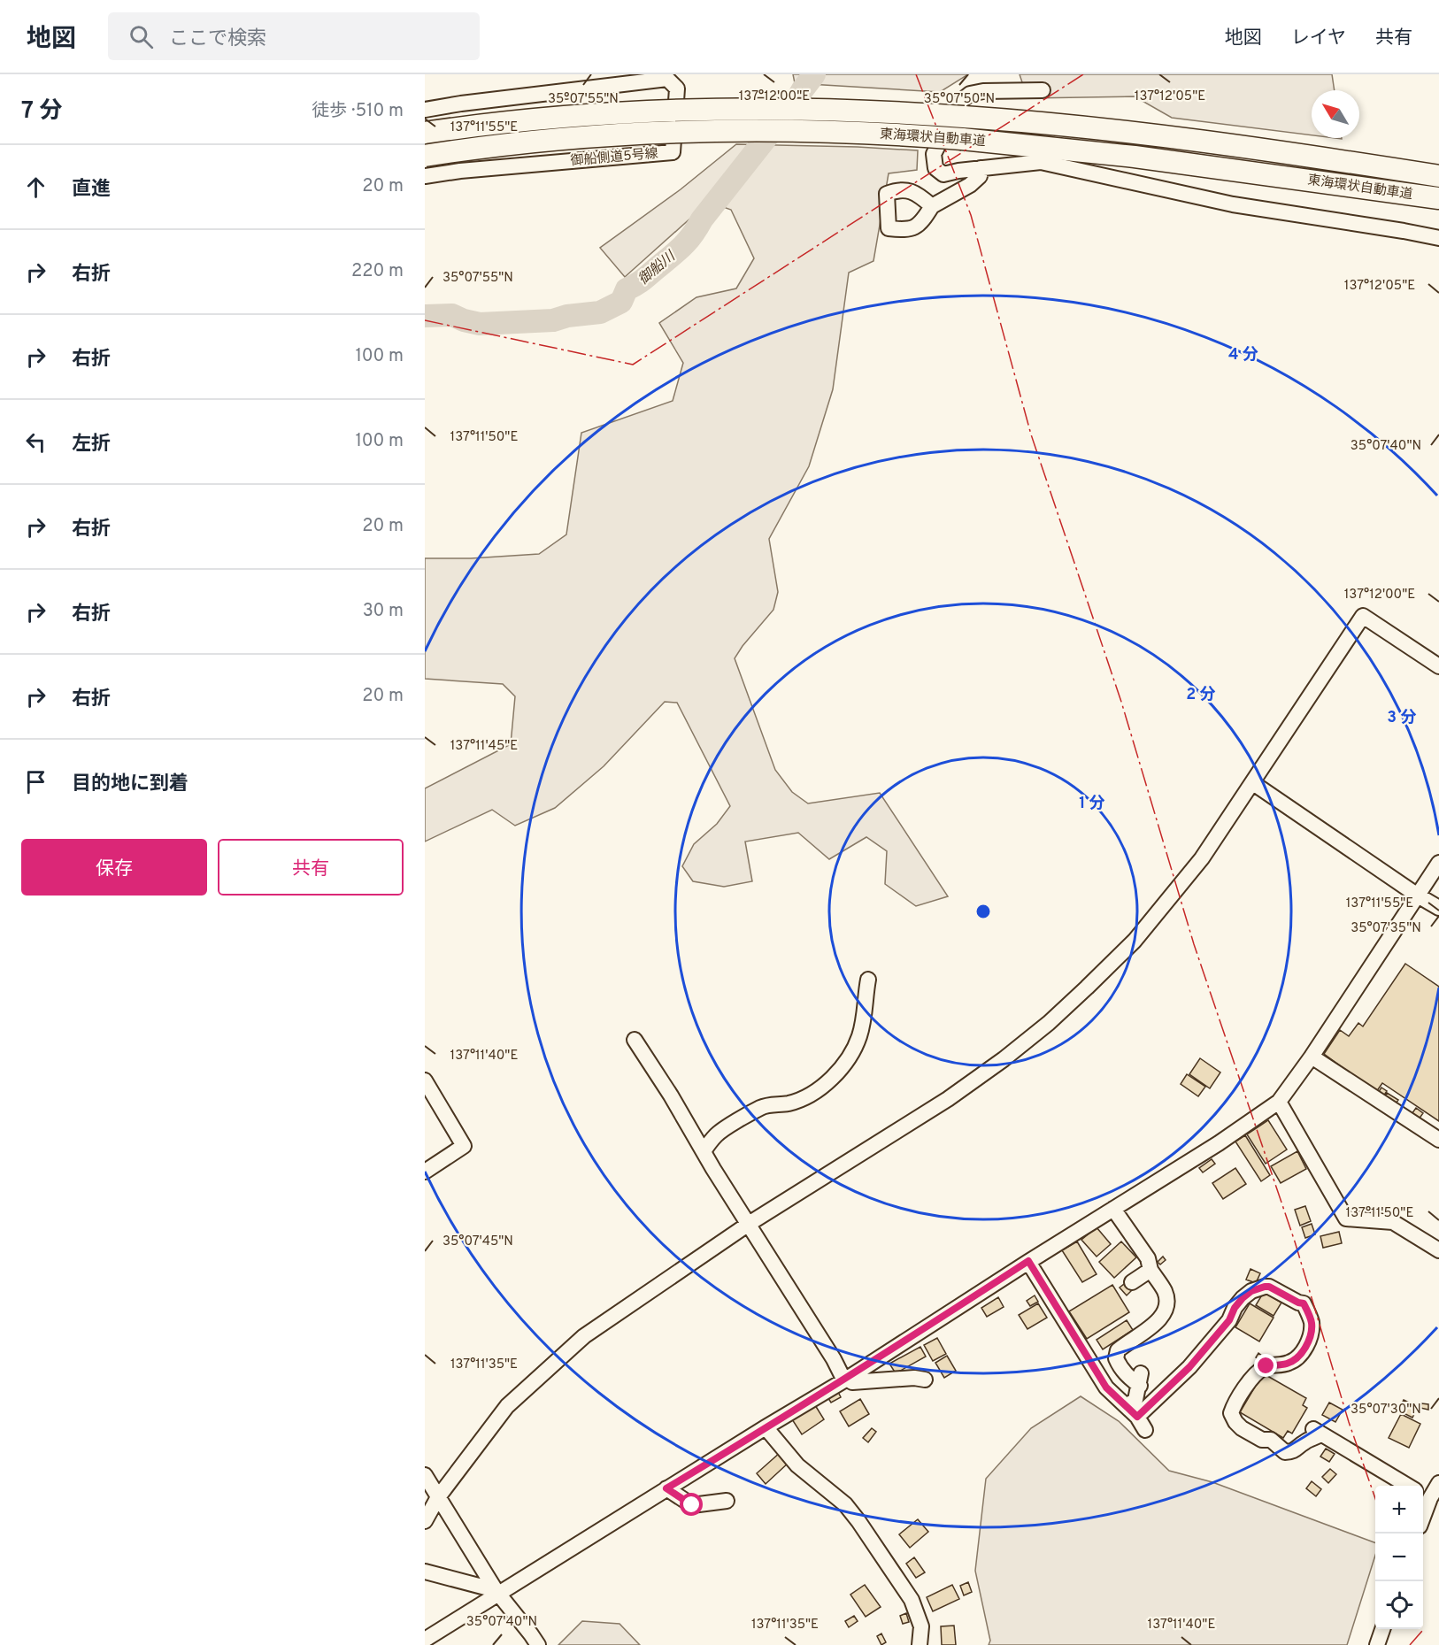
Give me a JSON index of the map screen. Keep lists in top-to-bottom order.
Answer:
{
  "streets": {
    "highway": ["東海環状自動車道"],
    "street": ["御船側道5号線"]
  },
  "water": ["御船川"],
  "north": "top left",
  "page": {
    "header": "地図",
    "search": "ここで検索",
    "nav": ["地図", "レイヤ", "共有"],
    "heading": ["7 分", "徒歩 · 510 m"],
    "list": [
      ["直進", "20 m"],
      ["右折", "220 m"],
      ["右折", "100 m"],
      ["左折", "100 m"],
      ["右折", "20 m"],
      ["右折", "30 m"],
      ["右折", "20 m"],
      "目的地に到着"
    ],
    "buttons": ["保存", "共有"],
    "map_buttons": ["+", "−"]
  },
  "coordinates": [
    "137°12'00\"E",
    "137°12'05\"E",
    "35°07'55\"N",
    "35°07'50\"N",
    "137°11'55\"E",
    "137°11'50\"E",
    "35°07'40\"N",
    "137°11'45\"E",
    "35°07'35\"N",
    "137°11'40\"E",
    "35°07'45\"N",
    "137°11'35\"E",
    "35°07'30\"N"
  ],
  "rings": [
    "4 分",
    "2 分",
    "3 分",
    "1 分"
  ]
}
